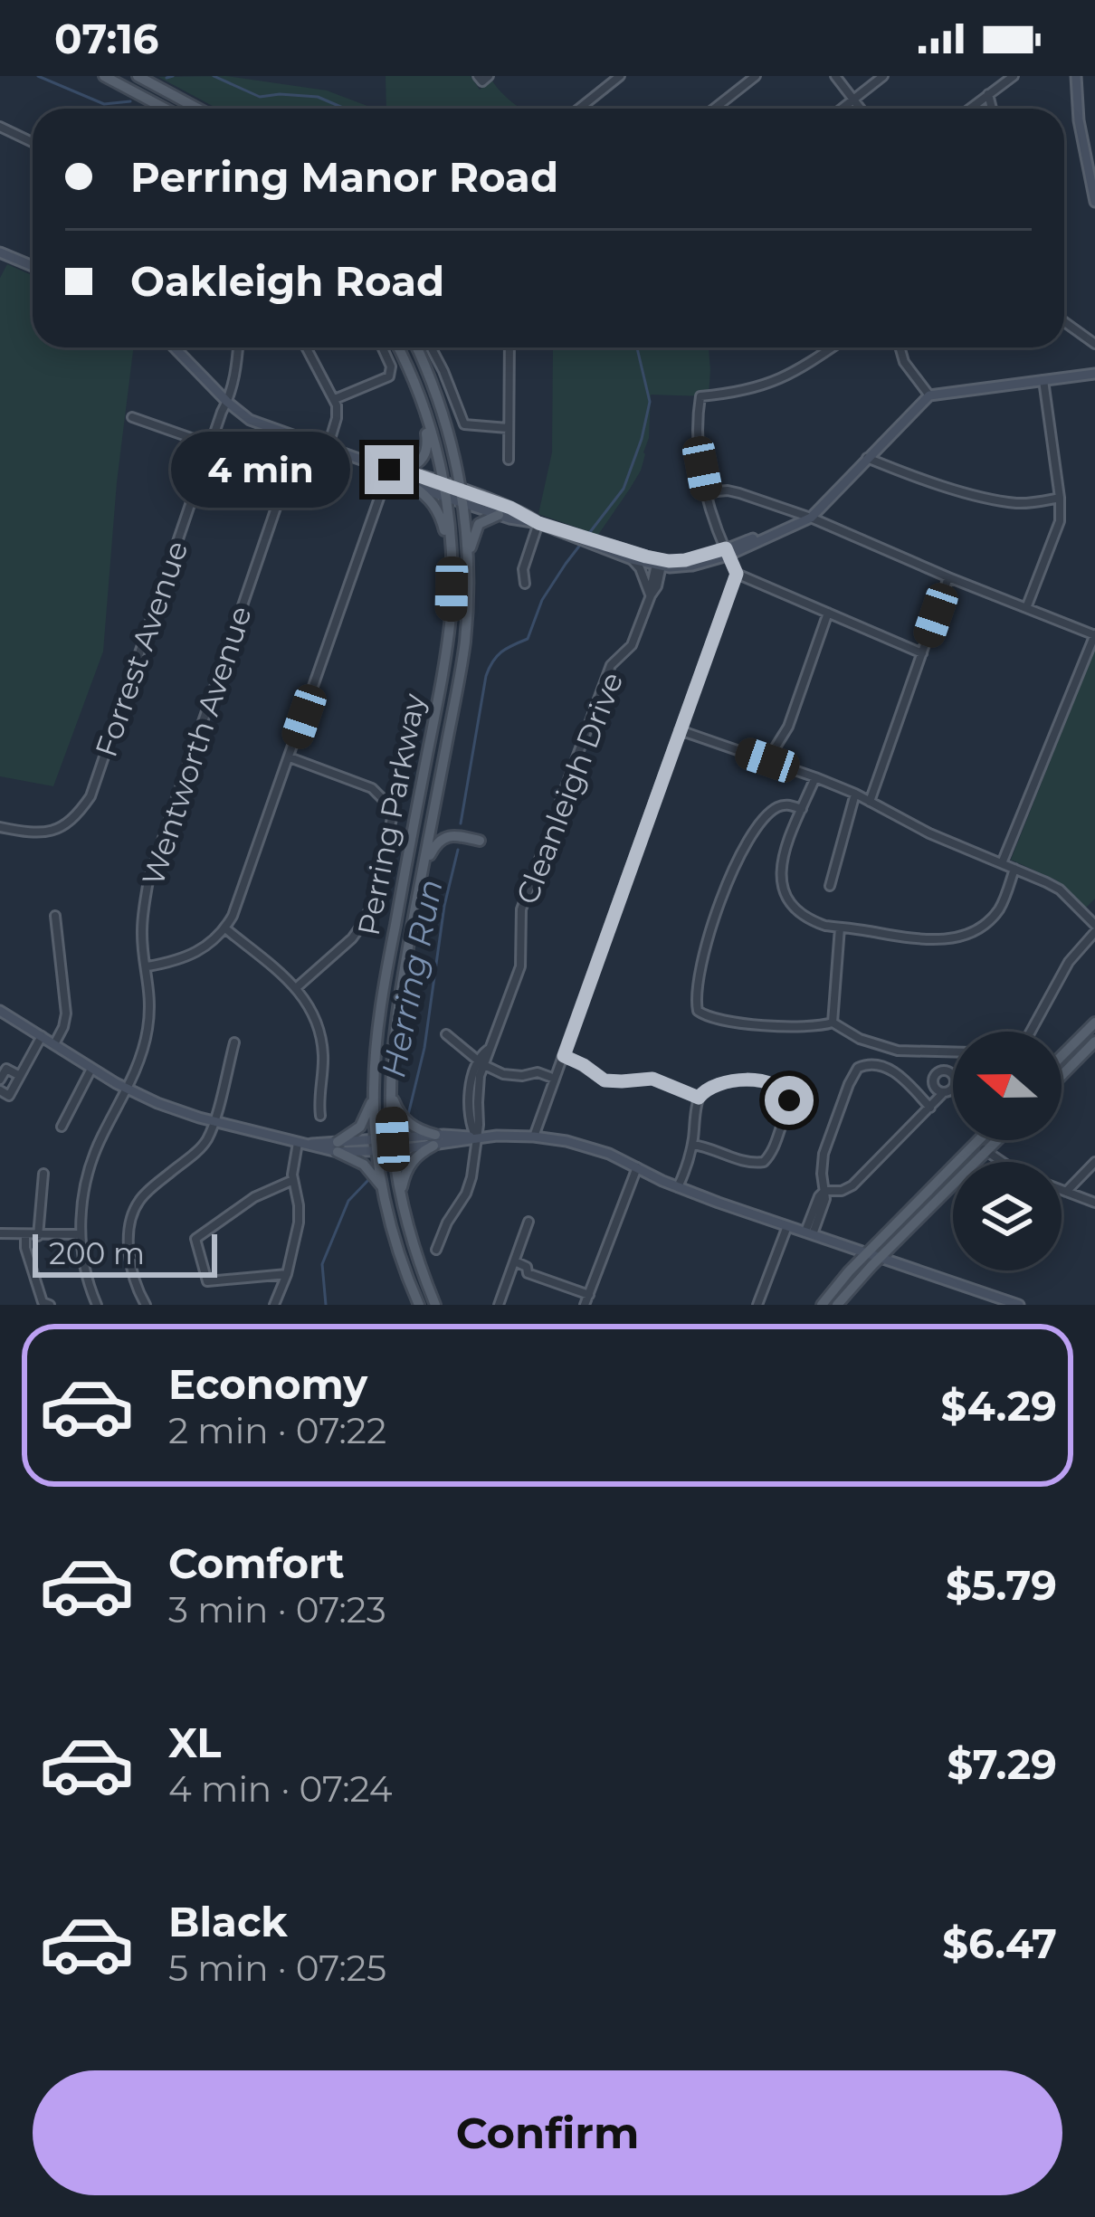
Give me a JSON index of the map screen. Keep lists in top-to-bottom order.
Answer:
{
  "streets": {
    "main road": ["Perring Parkway"],
    "street": ["Forrest Avenue", "Wentworth Avenue", "Cleanleigh Drive"]
  },
  "water": ["Herring Run"],
  "scale_bar": "200 m",
  "north": "left",
  "page": {
    "status": "07:16",
    "banner": ["Perring Manor Road", "Oakleigh Road"],
    "bubble": "4 min",
    "scale": "200 m",
    "list": [
      {
        "name": "Economy",
        "note": "2 min · 07:22",
        "value": "$4.29"
      },
      {
        "name": "Comfort",
        "note": "3 min · 07:23",
        "value": "$5.79"
      },
      {
        "name": "XL",
        "note": "4 min · 07:24",
        "value": "$7.29"
      },
      {
        "name": "Black",
        "note": "5 min · 07:25",
        "value": "$6.47"
      }
    ],
    "buttons": "Confirm"
  }
}
